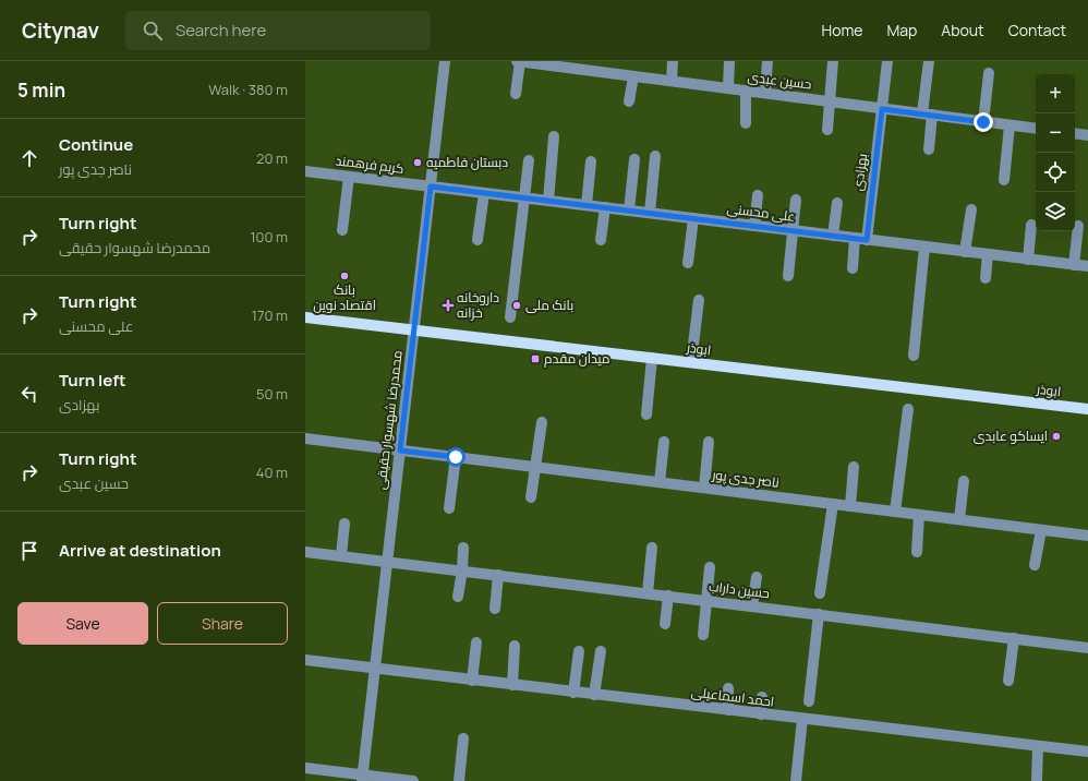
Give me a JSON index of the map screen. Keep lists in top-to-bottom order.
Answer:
{
  "streets": {
    "main road": ["ابوذر"],
    "street": [
      "حسین عبدی",
      "کریم فرهمند",
      "بهزادی",
      "علی محسنی",
      "محمدرضا شهسوار حقیقی",
      "ناصر جدی پور",
      "حسین داراب",
      "احمد اسماعیلی"
    ]
  },
  "crossings": [
    ["حسین عبدی", "بهزادی"],
    ["کریم فرهمند", "علی محسنی"],
    ["کریم فرهمند", "محمدرضا شهسوار حقیقی"],
    ["بهزادی", "علی محسنی"],
    ["علی محسنی", "محمدرضا شهسوار حقیقی"],
    ["ابوذر", "محمدرضا شهسوار حقیقی"],
    ["محمدرضا شهسوار حقیقی", "ناصر جدی پور"],
    ["محمدرضا شهسوار حقیقی", "حسین داراب"],
    ["محمدرضا شهسوار حقیقی", "احمد اسماعیلی"]
  ],
  "places": {
    "other": [
      "دبستان فاطمیه",
      "بانک اقتصاد نوین",
      "بانک ملی",
      "ایساکو عابدی"
    ],
    "health": ["داروخانه خزانه"],
    "transit": ["میدان مقدم"]
  },
  "page": {
    "header": "Citynav",
    "search": "Search here",
    "nav": [
      "Home",
      "Map",
      "About",
      "Contact"
    ],
    "heading": ["5 min", "Walk · 380 m"],
    "map_buttons": ["+", "−"],
    "list": [
      ["Continue", "ناصر جدی پور", "20 m"],
      ["Turn right", "محمدرضا شهسوار حقیقی", "100 m"],
      ["Turn right", "علی محسنی", "170 m"],
      ["Turn left", "بهزادی", "50 m"],
      ["Turn right", "حسین عبدی", "40 m"],
      "Arrive at destination"
    ],
    "buttons": ["Save", "Share"]
  }
}
